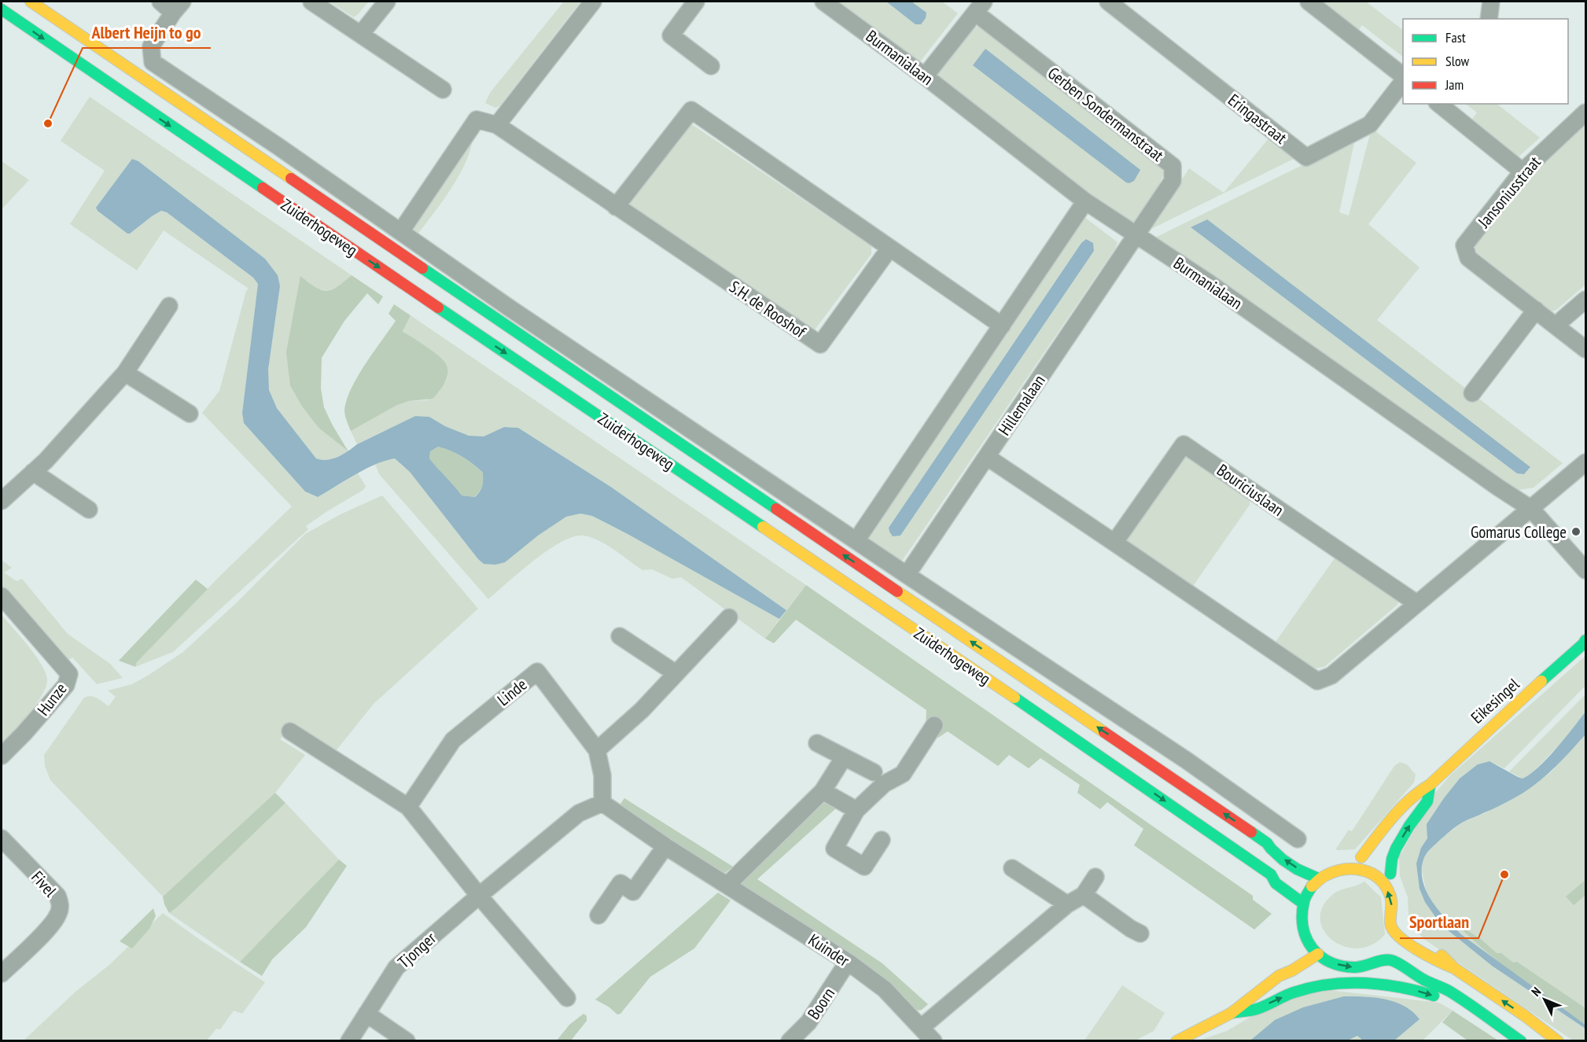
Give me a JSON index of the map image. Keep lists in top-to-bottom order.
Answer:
{
  "streets": {
    "main road": ["Zuiderhogeweg", "Eikesingel"],
    "street": [
      "Burmanialaan",
      "Gerben Sondermanstraat",
      "Eringastraat",
      "Jansoniusstraat",
      "S.H. de Rooshof",
      "Hillemalaan",
      "Bouriciuslaan",
      "Linde",
      "Hunze",
      "Fivel",
      "Tjonger",
      "Kuinder",
      "Boorn"
    ]
  },
  "crossings": [
    ["Burmanialaan", "Gerben Sondermanstraat"],
    ["Burmanialaan", "Hillemalaan"],
    ["Gerben Sondermanstraat", "Hillemalaan"],
    ["Linde", "Tjonger"],
    ["Linde", "Kuinder"],
    ["Tjonger", "Kuinder"],
    ["Kuinder", "Boorn"]
  ],
  "places": ["Albert Heijn to go", "Gomarus College", "Sportlaan"],
  "legend": ["Fast", "Slow", "Jam"],
  "north": "top left"
}
